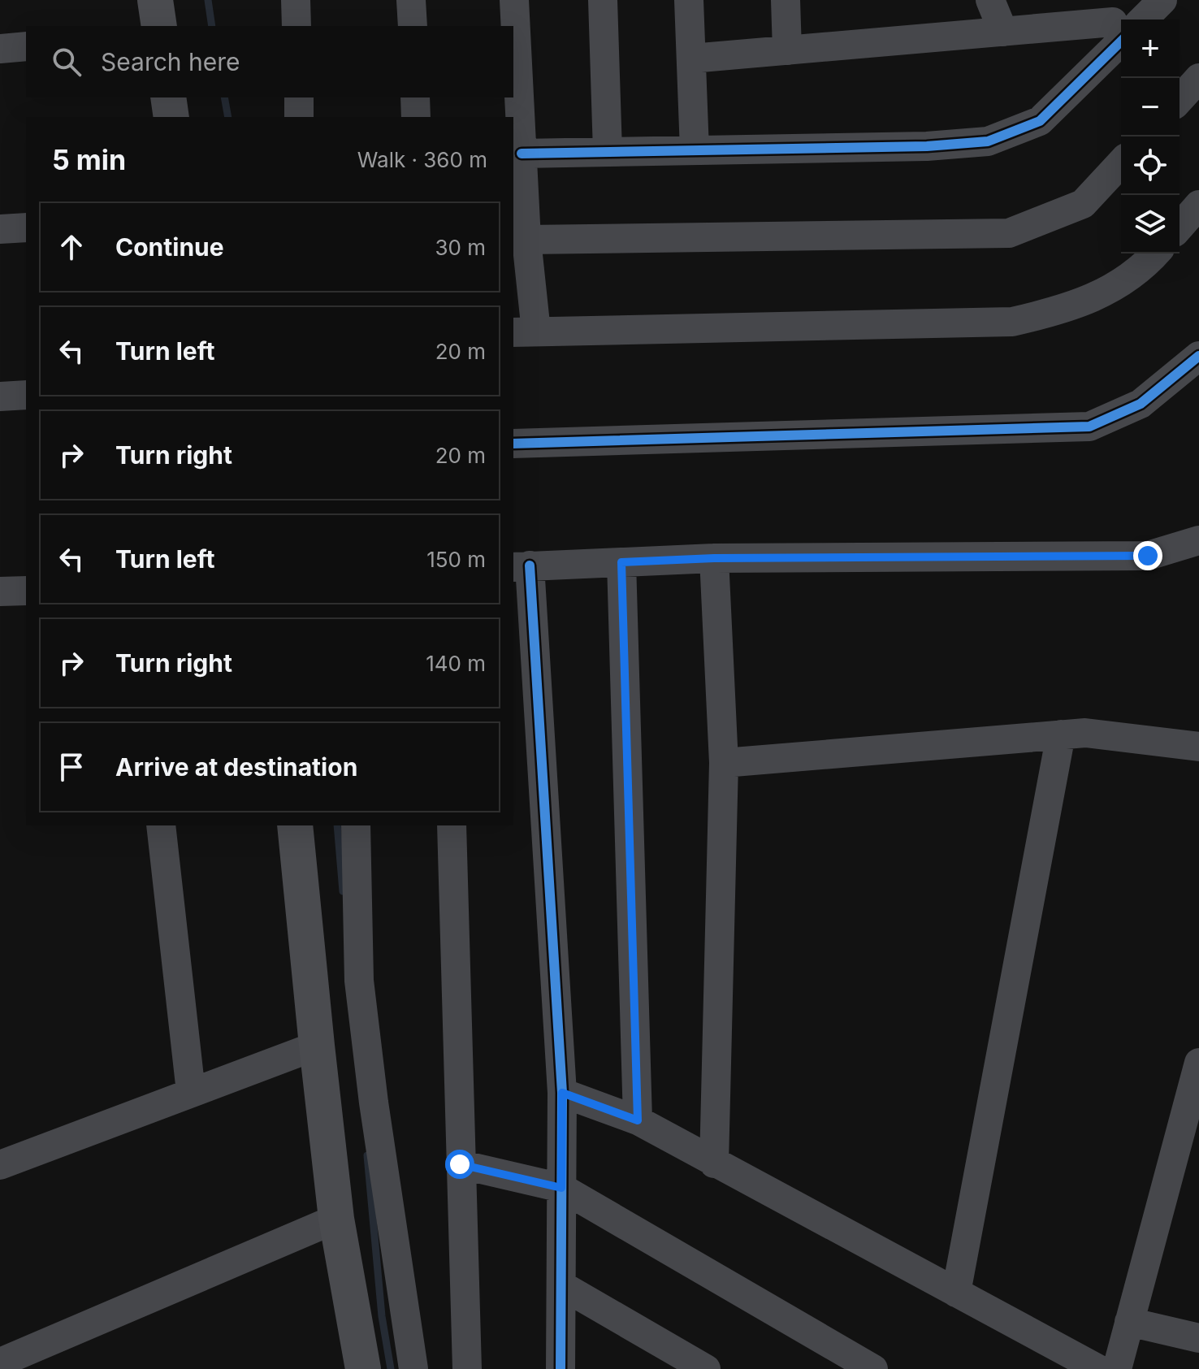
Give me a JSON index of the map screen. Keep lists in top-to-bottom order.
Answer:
{
  "page": {
    "map_buttons": ["+", "−"],
    "search": "Search here",
    "heading": ["5 min", "Walk · 360 m"],
    "list": [
      ["Continue", "30 m"],
      ["Turn left", "20 m"],
      ["Turn right", "20 m"],
      ["Turn left", "150 m"],
      ["Turn right", "140 m"],
      "Arrive at destination"
    ]
  }
}
